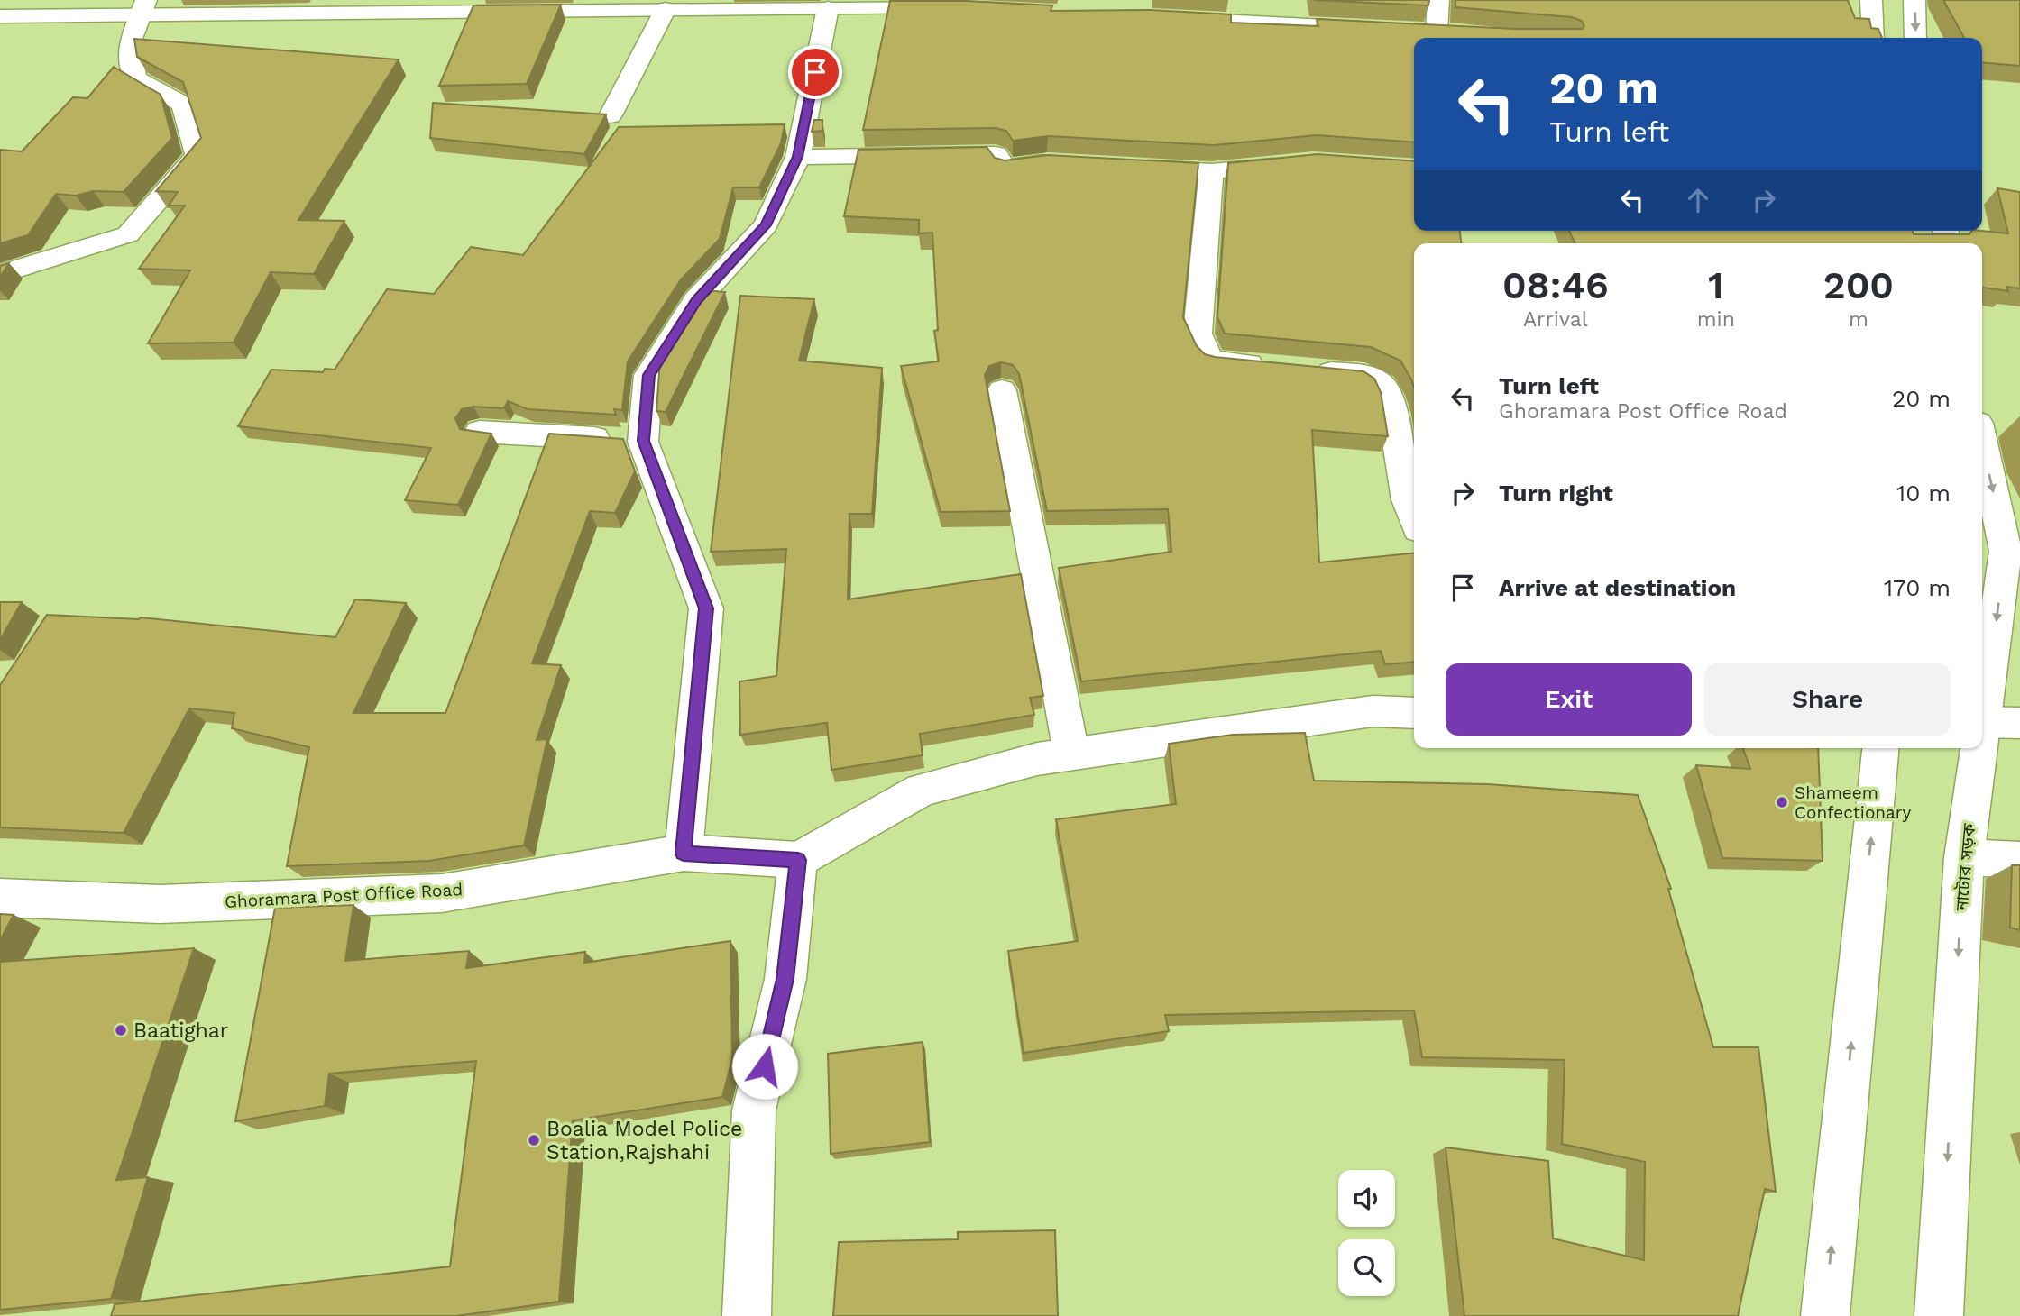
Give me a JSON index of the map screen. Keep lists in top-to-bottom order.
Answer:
{
  "streets": {
    "main road": ["নাটোর সড়ক", "Ghoramara Post Office Road"]
  },
  "places": ["Shameem Confectionary", "Baatighar", "Boalia Model Police Station,Rajshahi"],
  "page": {
    "turn": ["20 m", "Turn left"],
    "eta": [
      "08:46",
      "Arrival",
      "1",
      "min",
      "200",
      "m"
    ],
    "list": [
      {
        "name": "Turn left",
        "note": "Ghoramara Post Office Road",
        "value": "20 m"
      },
      {
        "name": "Turn right",
        "value": "10 m"
      },
      {
        "name": "Arrive at destination",
        "value": "170 m"
      }
    ],
    "buttons": ["Exit", "Share"]
  }
}
